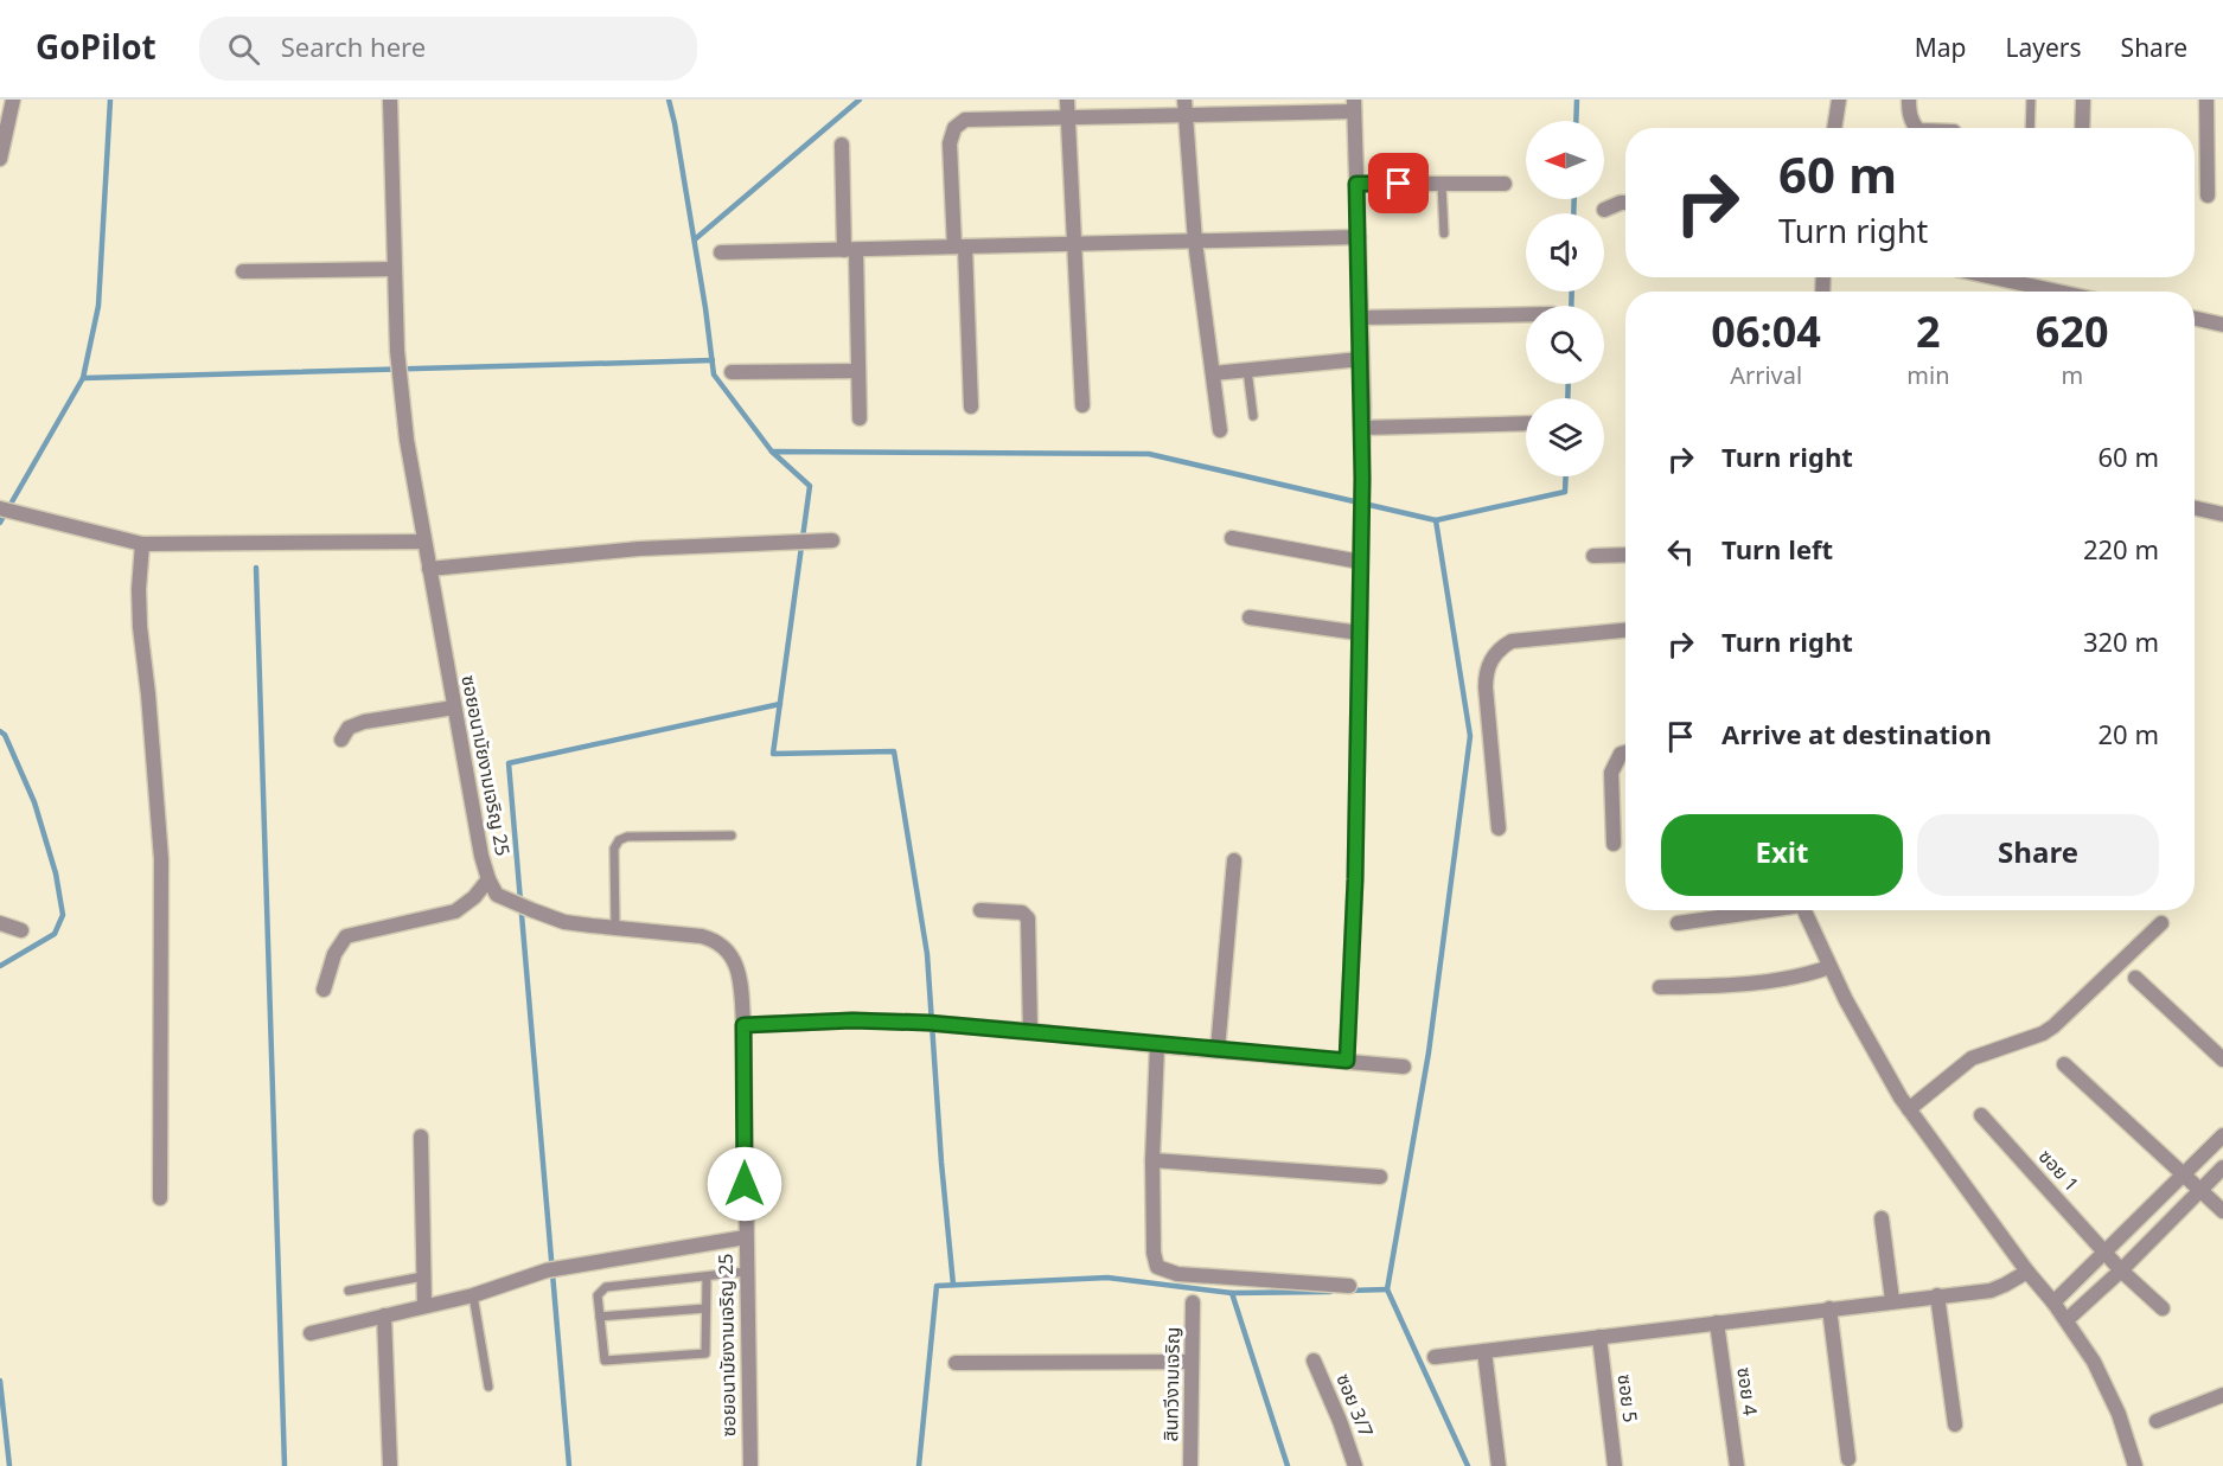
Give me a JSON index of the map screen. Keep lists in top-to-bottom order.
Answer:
{
  "streets": {
    "street": [
      "ซอยอนามัยงามเจริญ 25",
      "ซอย 1",
      "สินทวีงามเจริญ",
      "ซอย 4",
      "ซอย 5",
      "ซอย 3/7"
    ]
  },
  "north": "left",
  "page": {
    "header": "GoPilot",
    "search": "Search here",
    "nav": ["Map", "Layers", "Share"],
    "turn": ["60 m", "Turn right"],
    "eta": [
      "06:04",
      "Arrival",
      "2",
      "min",
      "620",
      "m"
    ],
    "list": [
      {
        "name": "Turn right",
        "value": "60 m"
      },
      {
        "name": "Turn left",
        "value": "220 m"
      },
      {
        "name": "Turn right",
        "value": "320 m"
      },
      {
        "name": "Arrive at destination",
        "value": "20 m"
      }
    ],
    "buttons": ["Exit", "Share"]
  }
}
